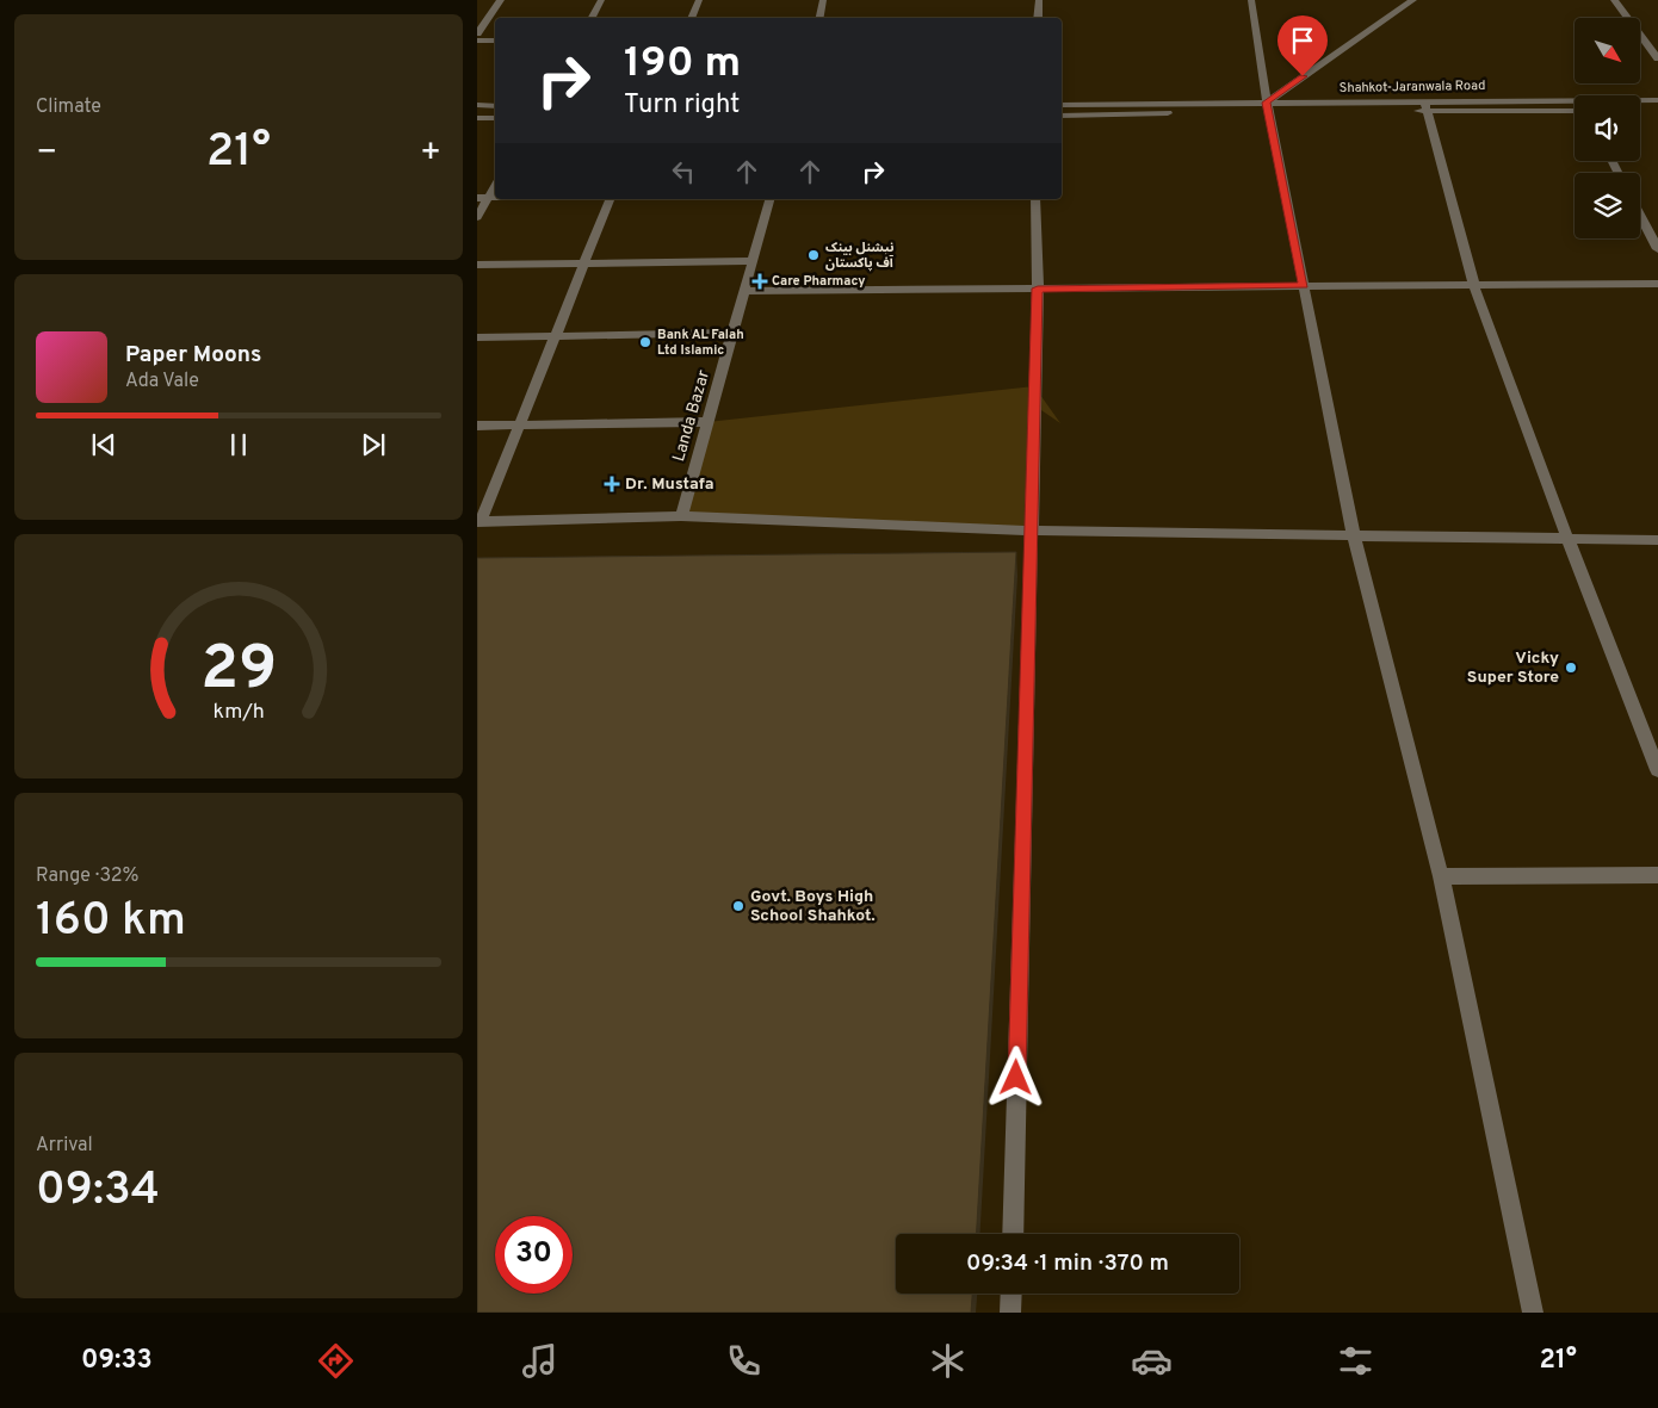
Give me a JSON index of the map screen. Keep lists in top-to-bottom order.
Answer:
{
  "streets": {
    "street": ["Shahkot-Jaranwala Road", "Landa Bazar"]
  },
  "places": {
    "other": [
      "نیشنل بینک آف پاکستان",
      "Bank AL Falah Ltd Islamic",
      "Vicky Super Store",
      "Govt. Boys High School Shahkot."
    ],
    "health": ["Care Pharmacy", "Dr. Mustafa"]
  },
  "north": "bottom right",
  "page": {
    "tile": [
      "Climate",
      ["Range · 32%", "160 km"],
      ["Arrival", "09:34"]
    ],
    "turn": ["190 m", "Turn right"],
    "heat": ["−", "21°", "+"],
    "song": ["Paper Moons", "Ada Vale"],
    "limit": "30",
    "trip": "09:34 · 1 min · 370 m",
    "tabs": ["09:33", "21°"],
    "gauge": ["29", "km/h"]
  }
}
